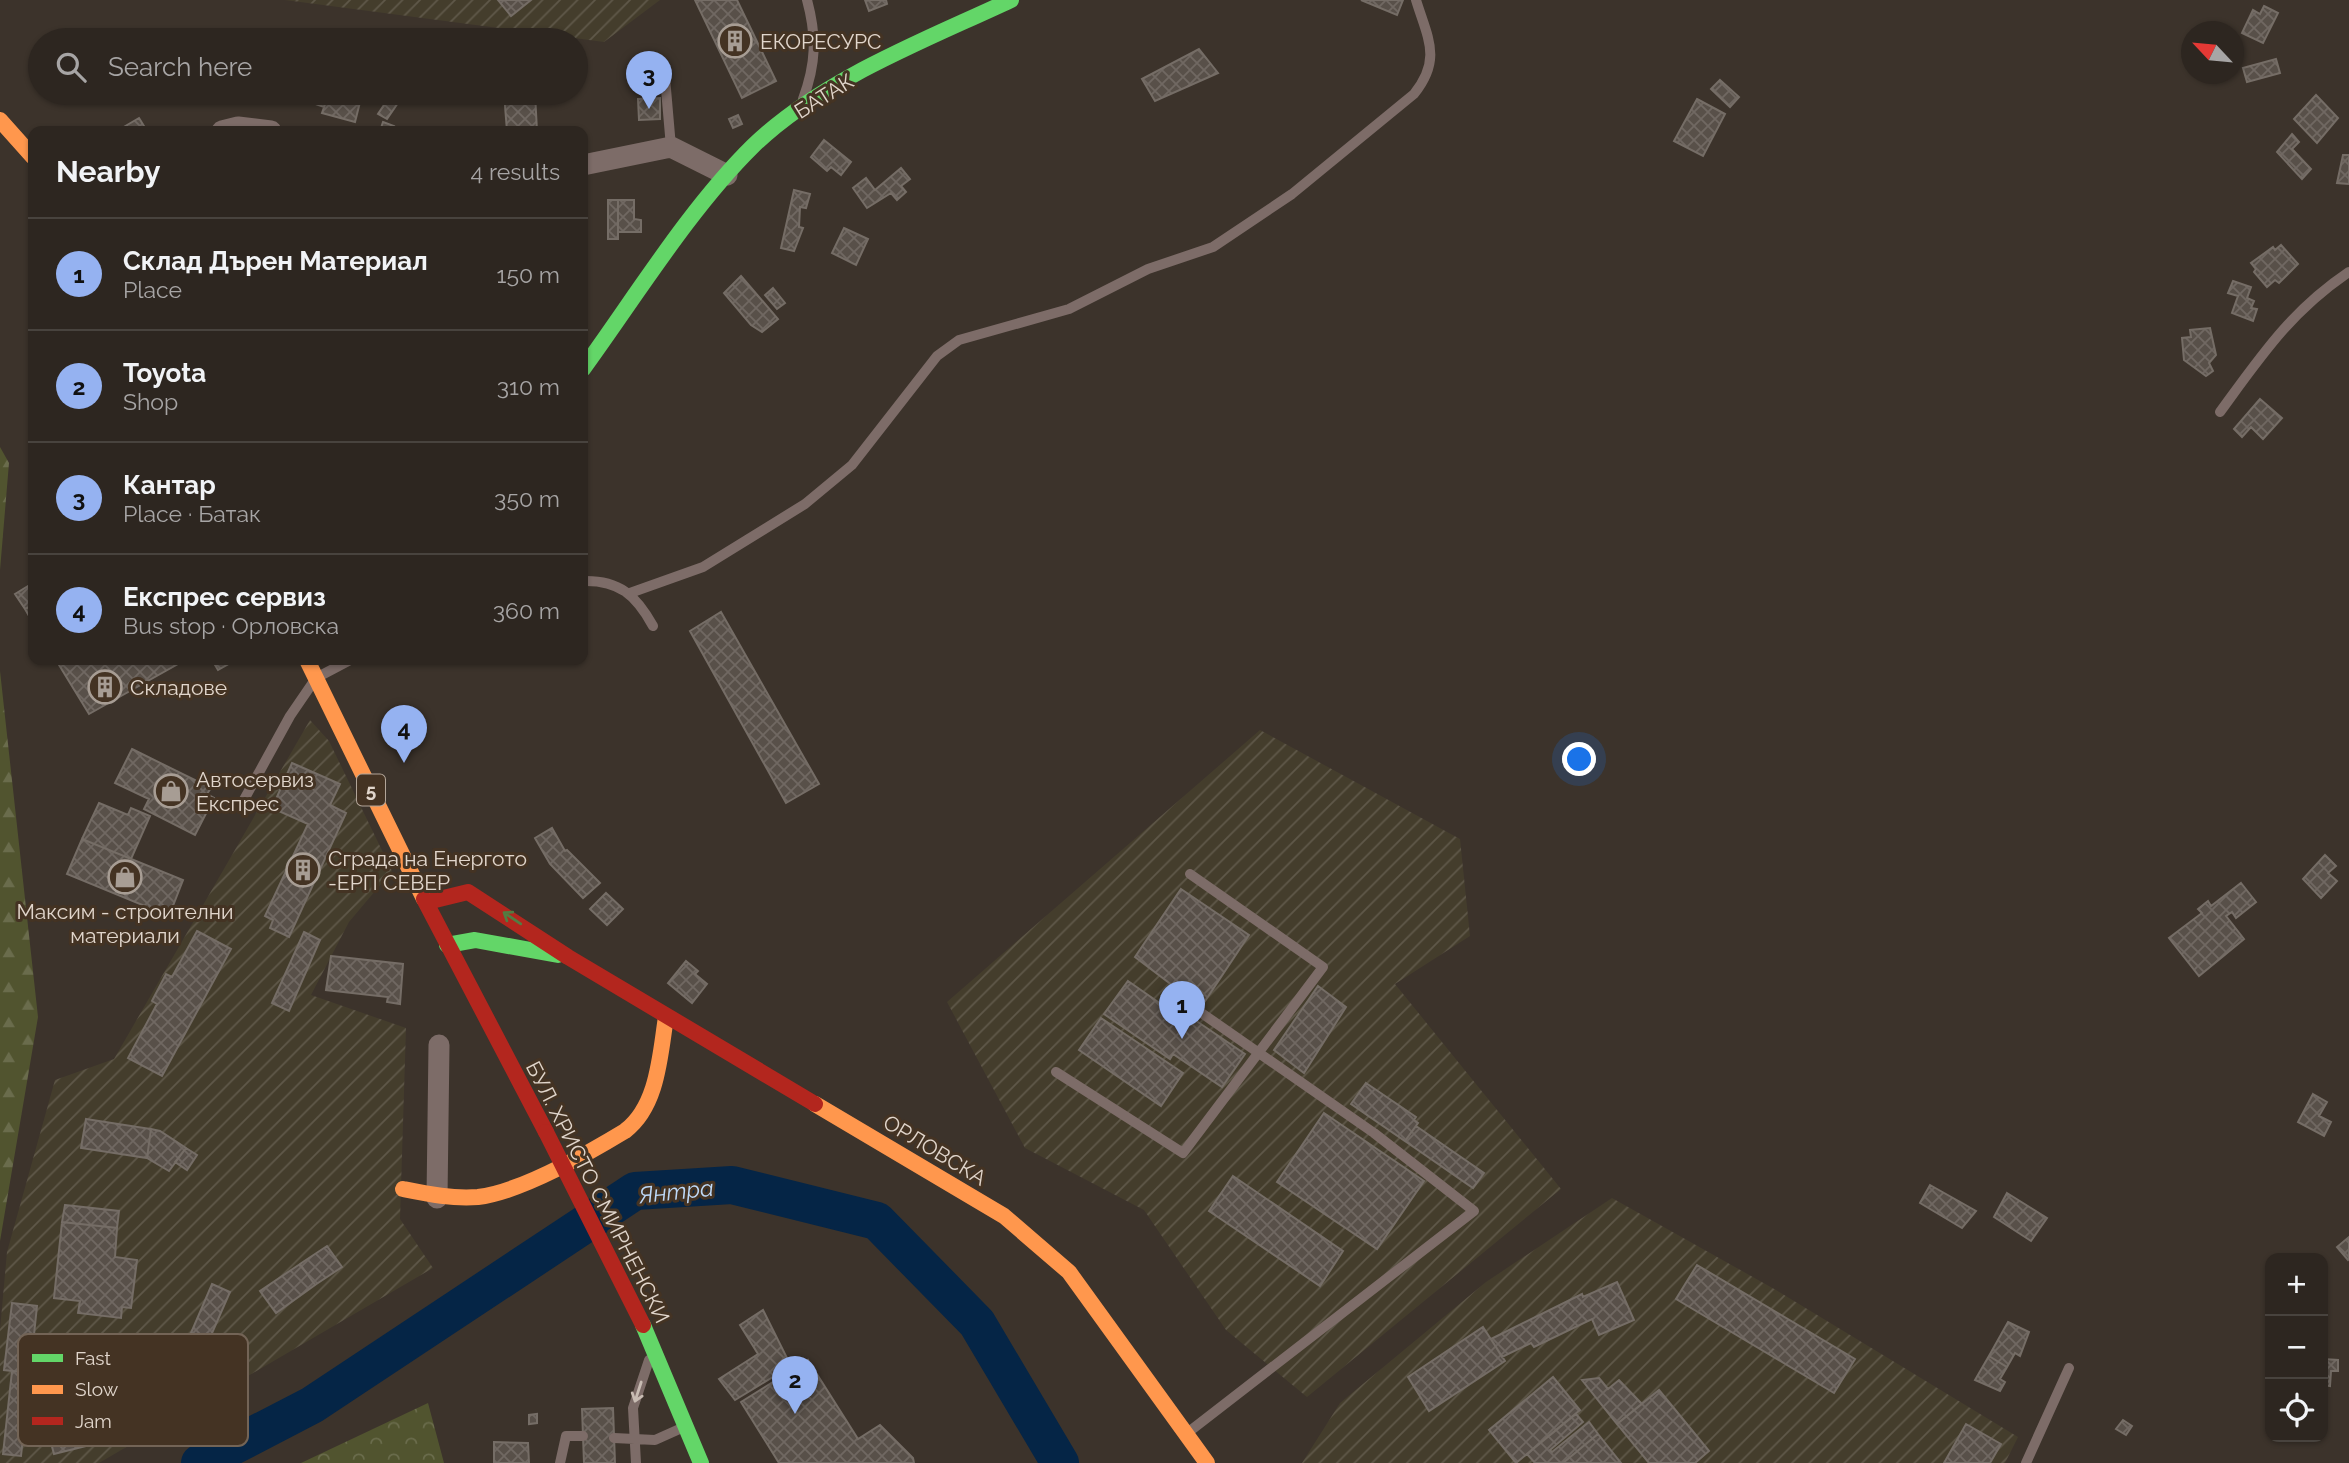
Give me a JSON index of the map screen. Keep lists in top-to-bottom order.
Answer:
{
  "streets": {
    "street": [
      "БАТАК",
      "5",
      "ОРЛОВСКА",
      "БУЛ. ХРИСТО СМИРНЕНСКИ"
    ]
  },
  "crossings": [
    ["5", "ОРЛОВСКА"],
    ["5", "БУЛ. ХРИСТО СМИРНЕНСКИ"],
    ["ОРЛОВСКА", "БУЛ. ХРИСТО СМИРНЕНСКИ"]
  ],
  "water": ["Янтра"],
  "places": {
    "building": ["ЕКОРЕСУРС", "Складове", "Сграда на Енергото -ЕРП СЕВЕР"],
    "shop": ["Автосервиз Експрес", "Максим - строителни материали"]
  },
  "legend": ["Fast", "Slow", "Jam"],
  "north": "top left",
  "page": {
    "search": "Search here",
    "pins": [
      "3",
      "4",
      "1",
      "2"
    ],
    "heading": ["Nearby", "4 results"],
    "list": [
      {
        "mark": "1",
        "name": "Склад Дърен Материал",
        "note": "Place",
        "value": "150 m"
      },
      {
        "mark": "2",
        "name": "Toyota",
        "note": "Shop",
        "value": "310 m"
      },
      {
        "mark": "3",
        "name": "Кантар",
        "note": "Place · Батак",
        "value": "350 m"
      },
      {
        "mark": "4",
        "name": "Експрес сервиз",
        "note": "Bus stop · Орловска",
        "value": "360 m"
      }
    ],
    "map_buttons": ["+", "−"]
  }
}
